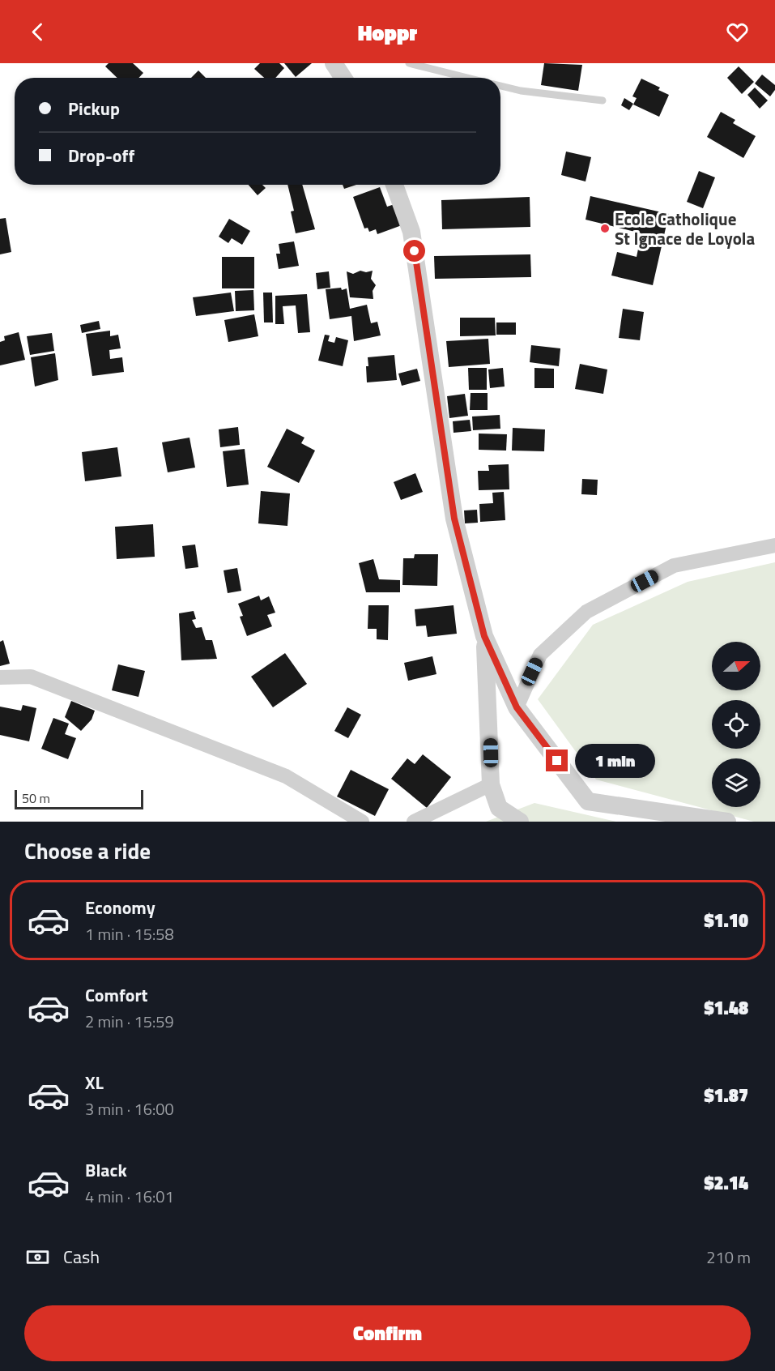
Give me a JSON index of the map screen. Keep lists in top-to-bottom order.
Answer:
{
  "places": ["Ecole Catholique St Ignace de Loyola"],
  "scale_bar": "50 m",
  "north": "right",
  "page": {
    "header": "Hoppr",
    "banner": ["Pickup", "Drop-off"],
    "bubble": "1 min",
    "scale": "50 m",
    "heading": "Choose a ride",
    "list": [
      {
        "name": "Economy",
        "note": "1 min · 15:58",
        "value": "$1.10"
      },
      {
        "name": "Comfort",
        "note": "2 min · 15:59",
        "value": "$1.48"
      },
      {
        "name": "XL",
        "note": "3 min · 16:00",
        "value": "$1.87"
      },
      {
        "name": "Black",
        "note": "4 min · 16:01",
        "value": "$2.14"
      }
    ],
    "pay": ["Cash", "210 m"],
    "buttons": "Confirm"
  }
}
